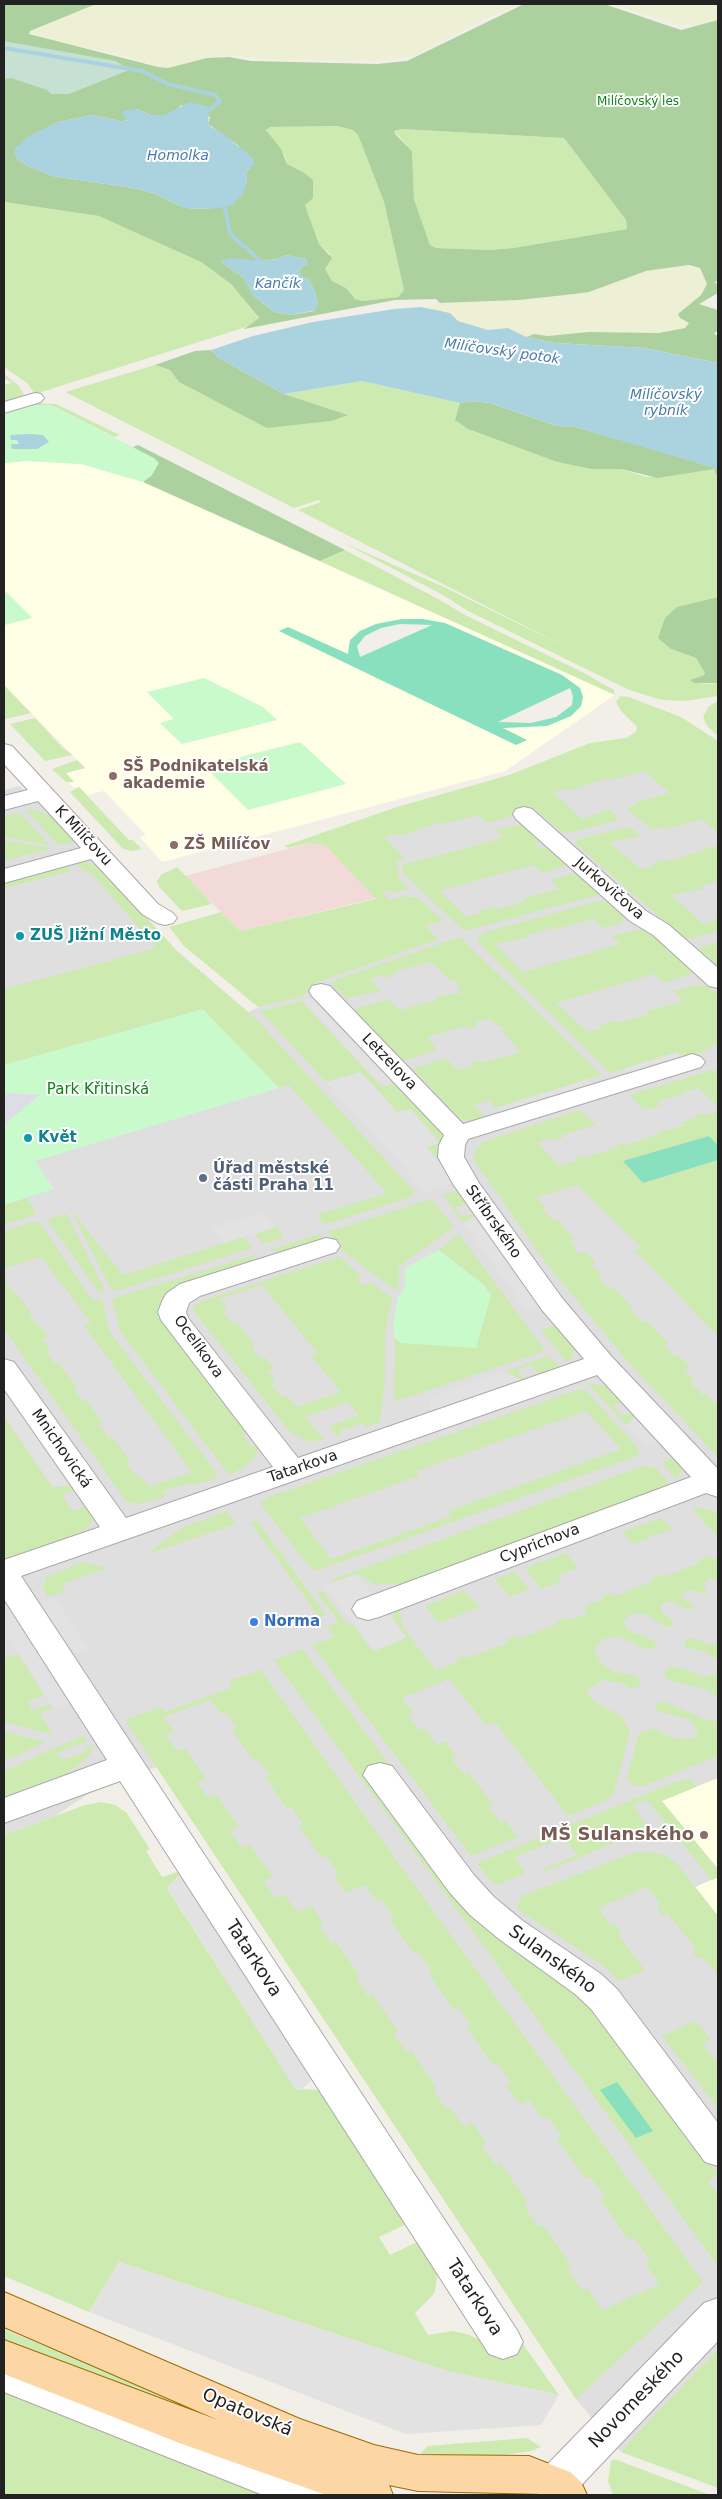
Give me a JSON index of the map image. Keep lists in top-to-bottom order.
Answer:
{
  "streets": {
    "main road": ["Opatovská"],
    "street": [
      "K Milíčovu",
      "Jurkovičova",
      "Letzelova",
      "Stříbrského",
      "Ocelíkova",
      "Mnichovická",
      "Tatarkova",
      "Cyprichova",
      "Sulanského",
      "Novomeského"
    ]
  },
  "crossings": [
    ["Letzelova", "Stříbrského"],
    ["Stříbrského", "Tatarkova"],
    ["Stříbrského", "Cyprichova"],
    ["Ocelíkova", "Tatarkova"],
    ["Mnichovická", "Tatarkova"],
    ["Novomeského", "Opatovská"]
  ],
  "water": [
    "Homolka",
    "Kančík",
    "Milíčovský potok",
    "Milíčovský rybník"
  ],
  "parks": ["Milíčovský les", "Park Křitinská"],
  "places": [
    "SŠ Podnikatelská akademie",
    "ZŠ Milíčov",
    "ZUŠ Jižní Město",
    "Květ",
    "Úřad městské části Praha 11",
    "Norma",
    "MŠ Sulanského"
  ]
}
